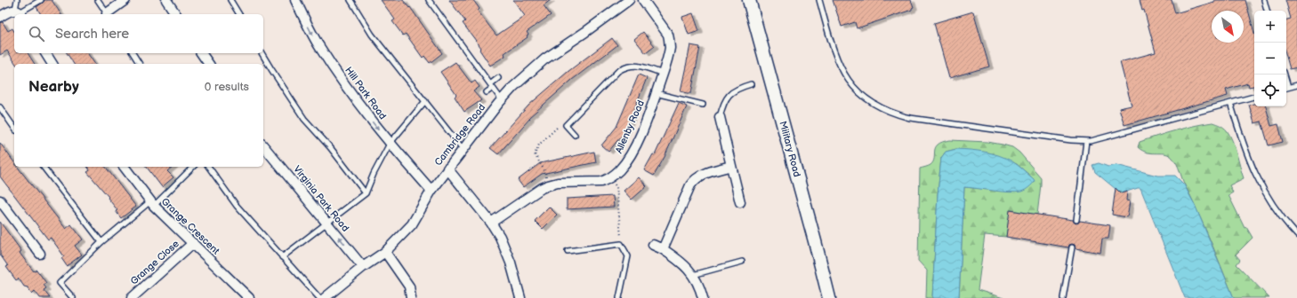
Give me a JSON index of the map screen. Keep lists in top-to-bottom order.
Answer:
{
  "streets": {
    "street": [
      "Hill Park Road",
      "Allenby Road",
      "Cambridge Road",
      "Military Road",
      "Virginia Park Road",
      "Grange Crescent",
      "Grange Close"
    ]
  },
  "crossings": [
    ["Hill Park Road", "Cambridge Road"],
    ["Cambridge Road", "Virginia Park Road"],
    ["Grange Crescent", "Grange Close"]
  ],
  "one_way": ["Hill Park Road", "Virginia Park Road"],
  "north": "bottom right",
  "page": {
    "map_buttons": ["+", "−"],
    "search": "Search here",
    "heading": ["Nearby", "0 results"]
  }
}
